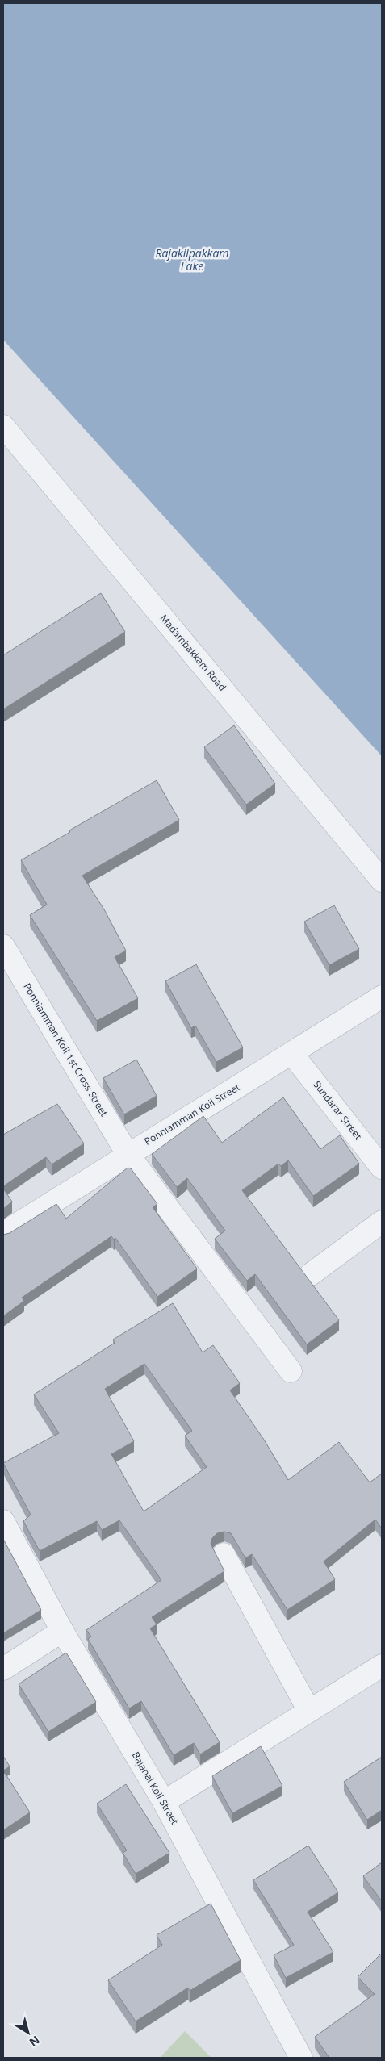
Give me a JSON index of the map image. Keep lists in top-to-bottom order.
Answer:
{
  "streets": {
    "street": [
      "Madambakkam Road",
      "Ponniamman Koil 1st Cross Street",
      "Sundarar Street",
      "Ponniamman Koil Street",
      "Bajanai Koil Street"
    ]
  },
  "crossings": [
    ["Ponniamman Koil 1st Cross Street", "Ponniamman Koil Street"],
    ["Sundarar Street", "Ponniamman Koil Street"]
  ],
  "water": ["Rajakilpakkam Lake"],
  "north": "bottom right"
}
